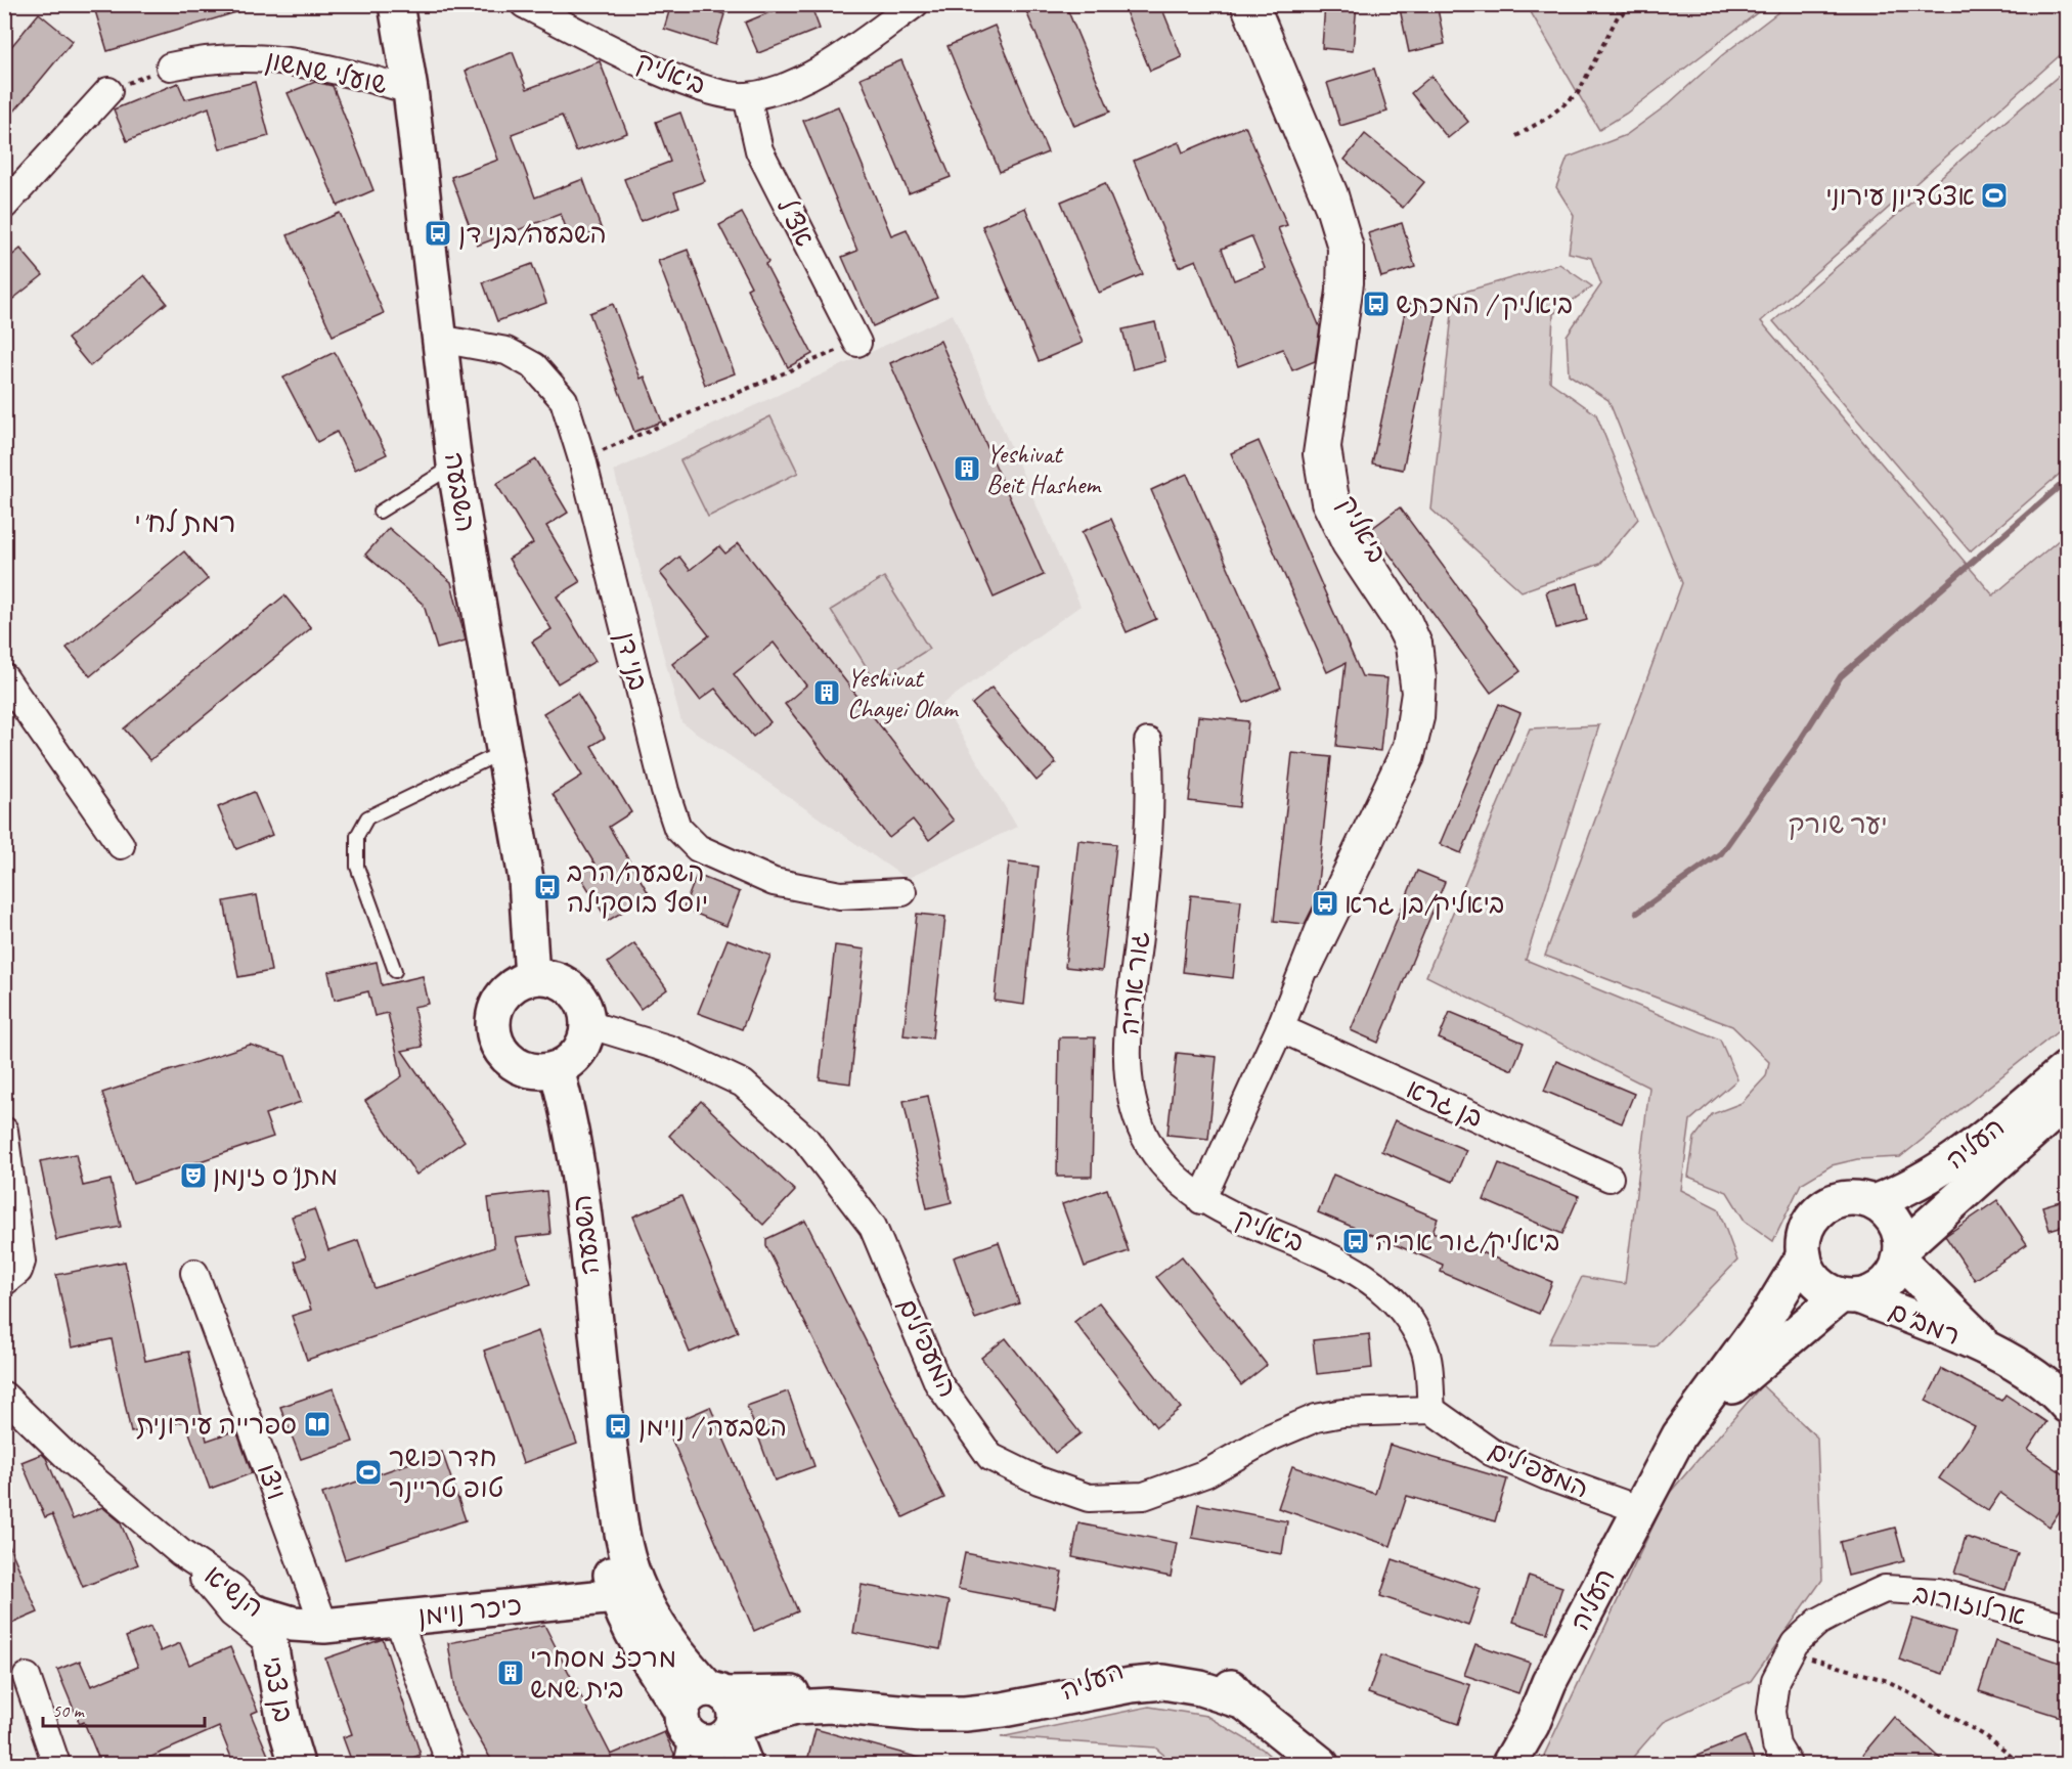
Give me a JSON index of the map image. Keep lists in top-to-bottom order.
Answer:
{
  "streets": {
    "main road": [
      "השבעה",
      "העליה",
      "רמב\"ם",
      "הנשיא",
      "כיכר נוימן",
      "בן צבי"
    ],
    "street": [
      "שועלי שמשון",
      "ביאליק",
      "אצ\"ל",
      "בני דן",
      "גור אריה",
      "בן גרא",
      "המעפילים",
      "ויצו",
      "ארלוזורוב"
    ]
  },
  "crossings": [
    ["שועלי שמשון", "השבעה"],
    ["ביאליק", "אצ\"ל"],
    ["ביאליק", "גור אריה"],
    ["ביאליק", "בן גרא"],
    ["ביאליק", "המעפילים"],
    ["השבעה", "בני דן"],
    ["השבעה", "העליה"],
    ["השבעה", "המעפילים"],
    ["השבעה", "כיכר נוימן"],
    ["העליה", "רמב\"ם"],
    ["העליה", "המעפילים"],
    ["ויצו", "הנשיא"],
    ["ויצו", "כיכר נוימן"],
    ["הנשיא", "כיכר נוימן"],
    ["הנשיא", "בן צבי"]
  ],
  "districts": ["רמת לח\"י"],
  "parks": ["יער שורק"],
  "places": {
    "sports": ["אצטדיון עירוני", "חדר כושר טופ טריינר"],
    "bus stop": [
      "השבעה/בני דן",
      "ביאליק / המכתש",
      "השבעה/הרב יוסף בוסקילה",
      "ביאליק/בן גרא",
      "ביאליק/גור אריה",
      "השבעה / נוימן"
    ],
    "building": ["Yeshivat Beit Hashem", "Yeshivat Chayei Olam", "מרכז מסחרי בית שמש"],
    "theatre": ["מתנ\"ס זינמן"],
    "library": ["ספרייה עירונית"]
  },
  "scale_bar": "50 m"
}
